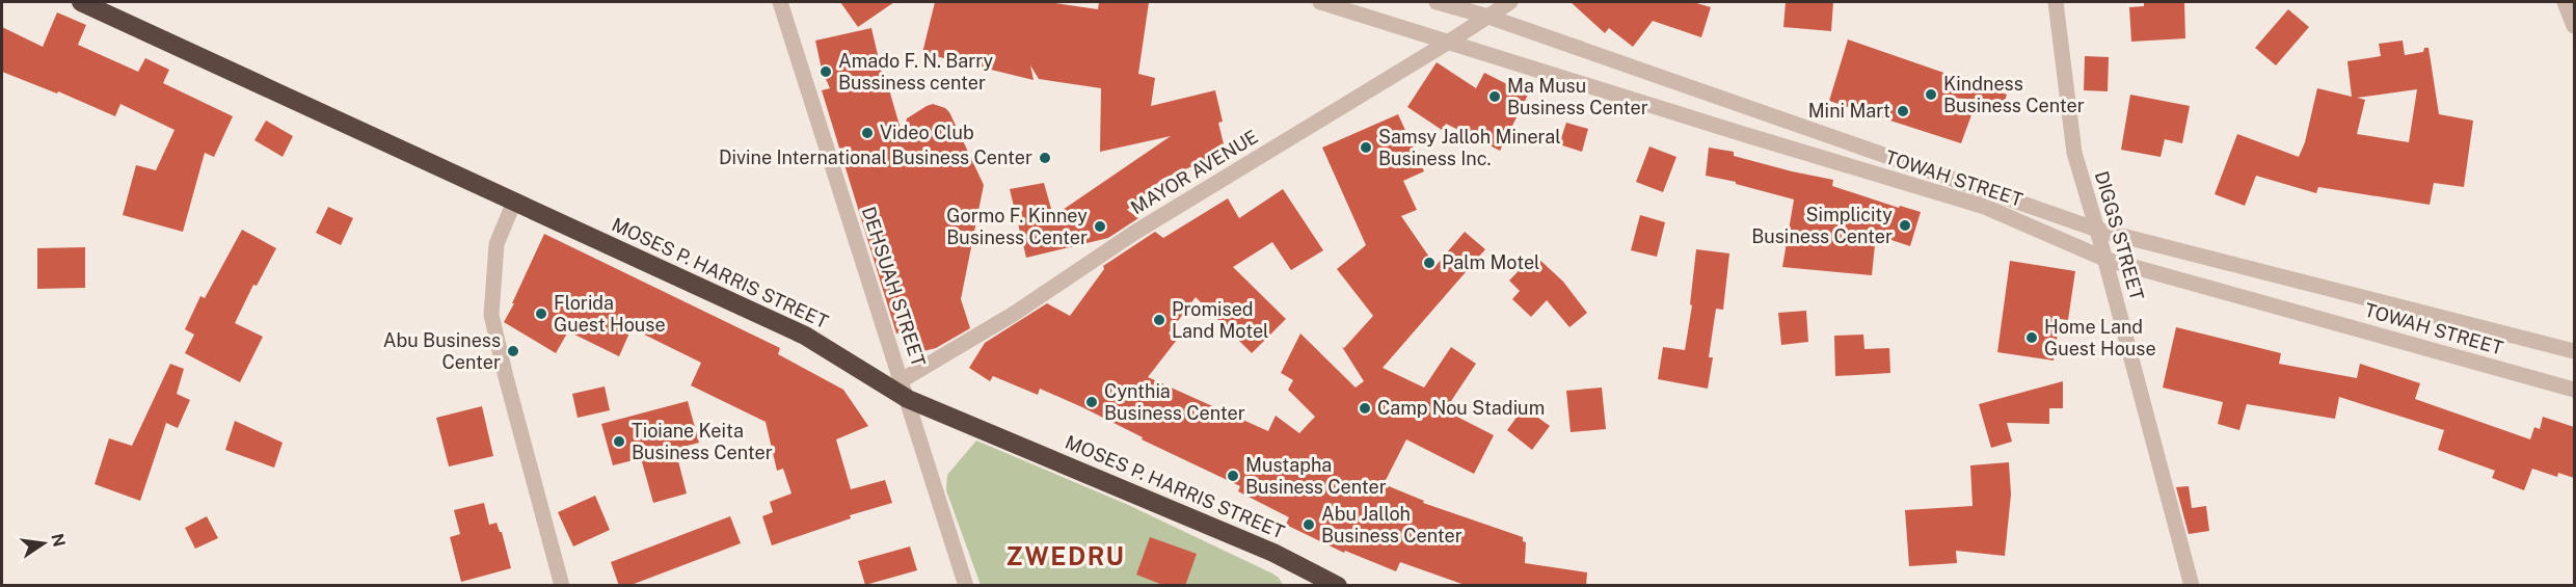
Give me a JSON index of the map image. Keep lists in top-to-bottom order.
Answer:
{
  "streets": {
    "highway": ["MOSES P. HARRIS STREET"],
    "street": [
      "MAYOR AVENUE",
      "TOWAH STREET",
      "DIGGS STREET",
      "DEHSUAH STREET"
    ]
  },
  "crossings": [
    ["MAYOR AVENUE", "TOWAH STREET"],
    ["MAYOR AVENUE", "DEHSUAH STREET"],
    ["TOWAH STREET", "DIGGS STREET"],
    ["MOSES P. HARRIS STREET", "DEHSUAH STREET"]
  ],
  "districts": ["ZWEDRU"],
  "places": [
    "Amado F. N. Barry Bussiness center",
    "Kindness Business Center",
    "Ma Musu Business Center",
    "Mini Mart",
    "Video Club",
    "Samsy Jalloh Mineral Business Inc.",
    "Divine International Business Center",
    "Simplicity Business Center",
    "Gormo F. Kinney Business Center",
    "Palm Motel",
    "Florida Guest House",
    "Promised Land Motel",
    "Home Land Guest House",
    "Abu Business Center",
    "Cynthia Business Center",
    "Camp Nou Stadium",
    "Tioiane Keita Business Center",
    "Mustapha Business Center",
    "Abu Jalloh Business Center"
  ],
  "north": "right"
}
